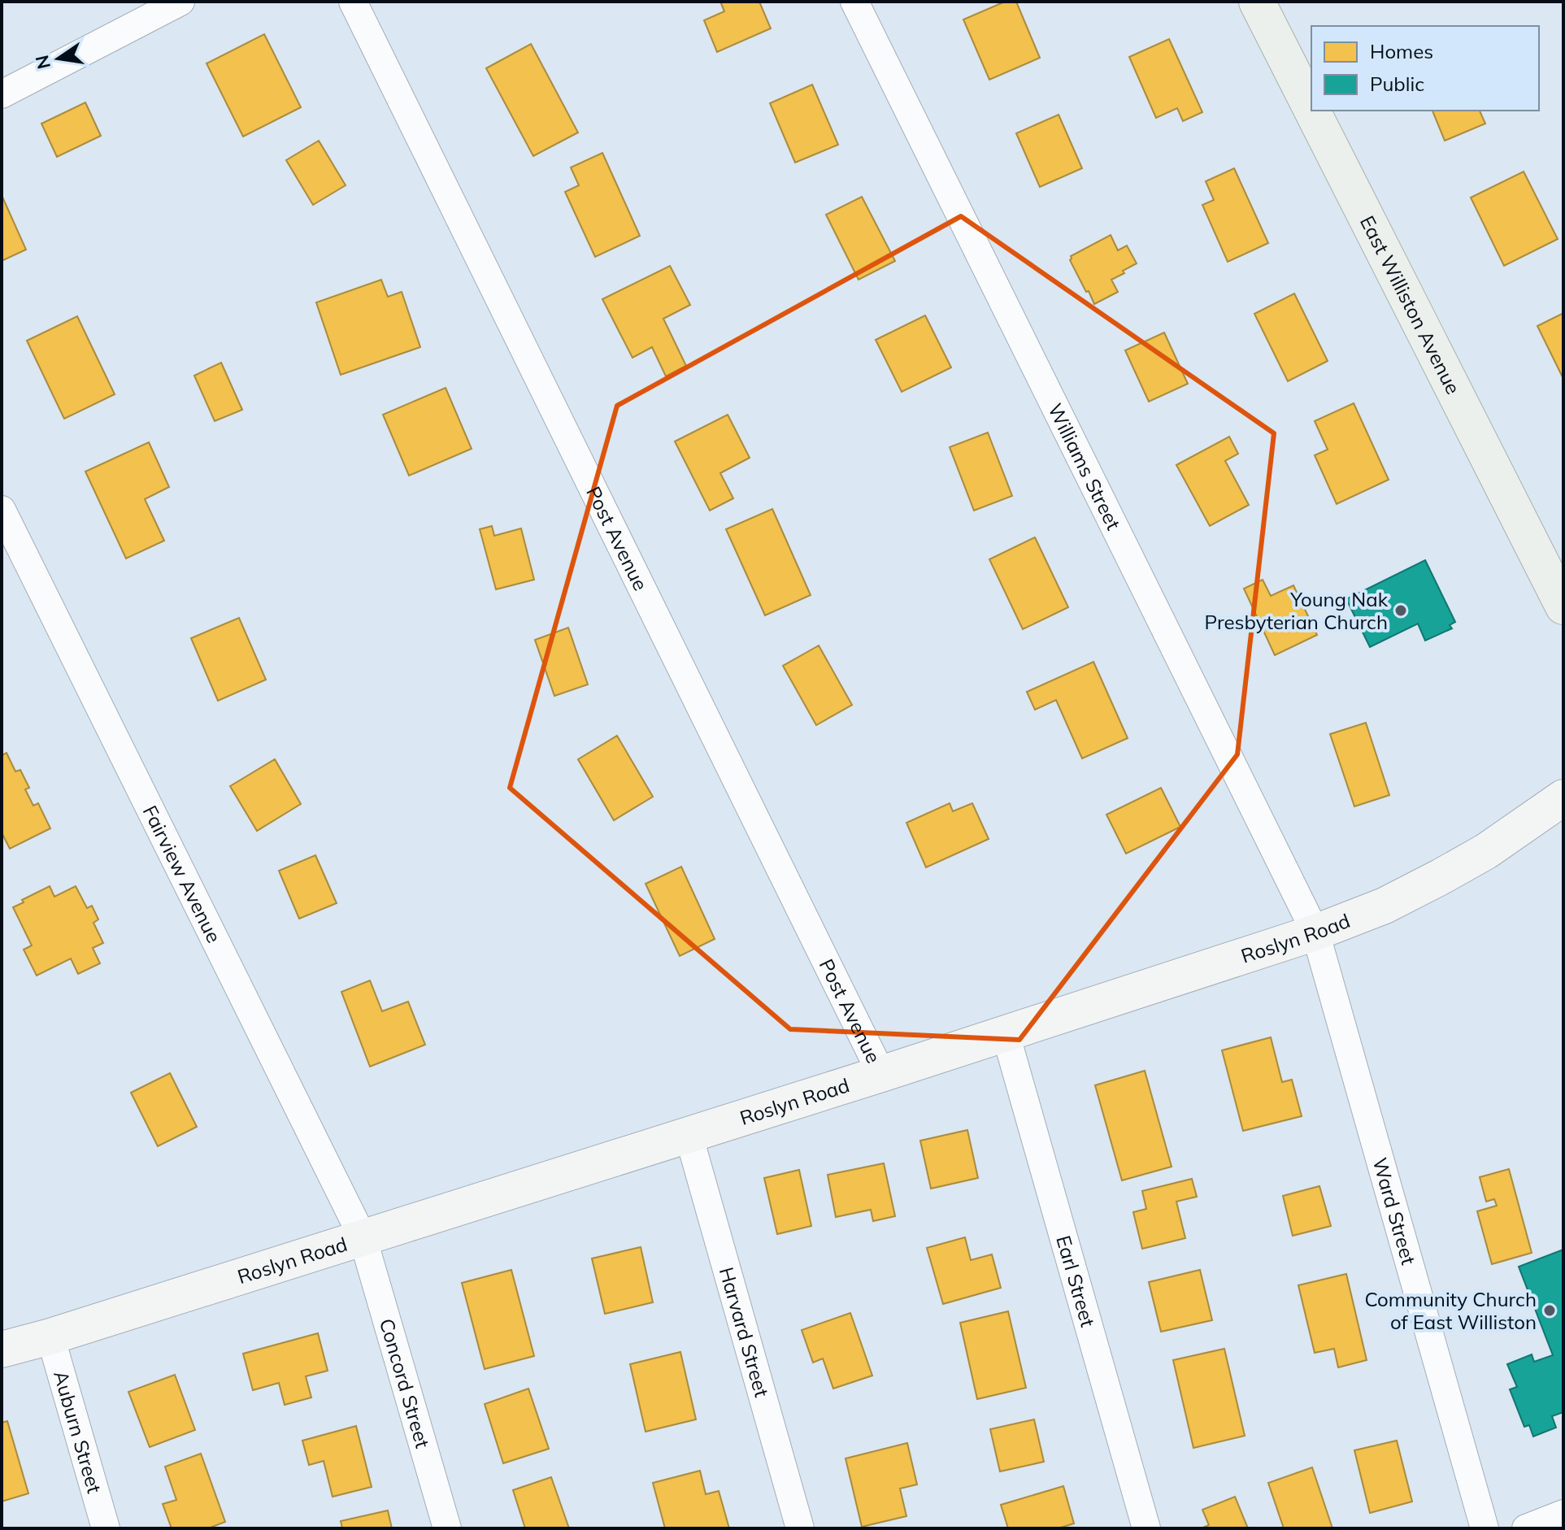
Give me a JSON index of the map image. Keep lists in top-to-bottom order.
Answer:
{
  "streets": {
    "main road": ["East Williston Avenue", "Roslyn Road"],
    "street": [
      "Williams Street",
      "Post Avenue",
      "Fairview Avenue",
      "Ward Street",
      "Earl Street",
      "Harvard Street",
      "Concord Street",
      "Auburn Street"
    ]
  },
  "crossings": [
    ["Williams Street", "Roslyn Road"],
    ["Williams Street", "Ward Street"],
    ["Post Avenue", "Roslyn Road"],
    ["Fairview Avenue", "Roslyn Road"],
    ["Fairview Avenue", "Concord Street"],
    ["Roslyn Road", "Ward Street"],
    ["Roslyn Road", "Earl Street"],
    ["Roslyn Road", "Harvard Street"],
    ["Roslyn Road", "Concord Street"],
    ["Roslyn Road", "Auburn Street"]
  ],
  "places": ["Young Nak Presbyterian Church", "Community Church of East Williston"],
  "legend": ["Homes", "Public"],
  "north": "left"
}
